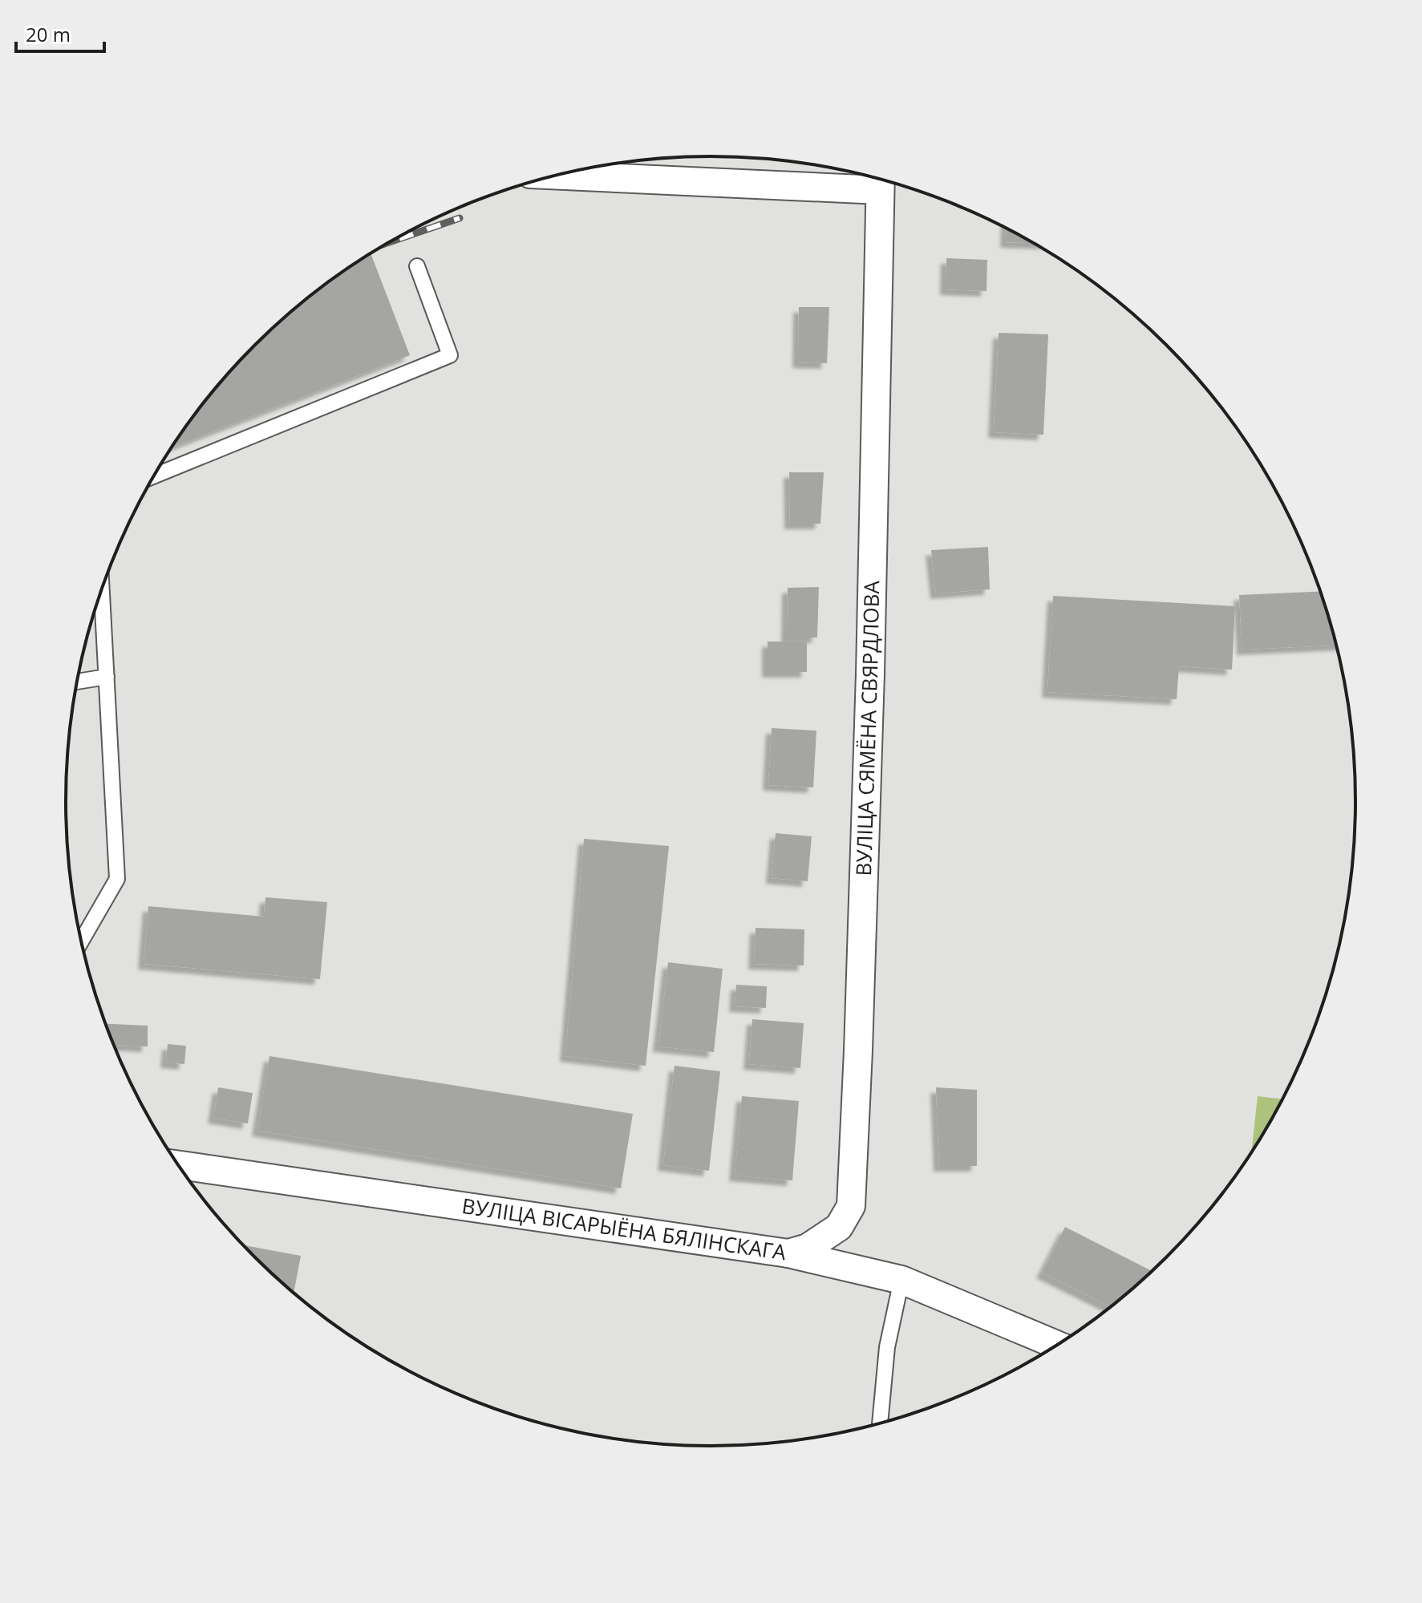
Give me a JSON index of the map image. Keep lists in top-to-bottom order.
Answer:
{
  "streets": {
    "street": ["ВУЛІЦА СЯМЁНА СВЯРДЛОВА", "ВУЛІЦА ВІСАРЫЁНА БЯЛІНСКАГА"]
  },
  "crossings": [
    ["ВУЛІЦА СЯМЁНА СВЯРДЛОВА", "ВУЛІЦА ВІСАРЫЁНА БЯЛІНСКАГА"]
  ],
  "scale_bar": "20 m"
}
